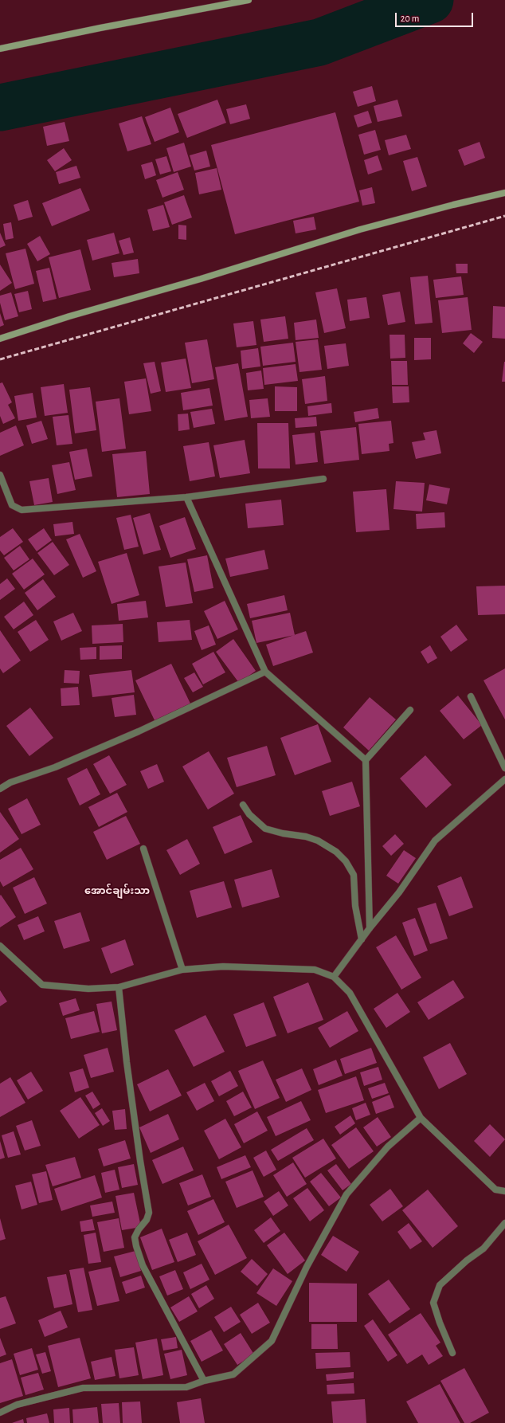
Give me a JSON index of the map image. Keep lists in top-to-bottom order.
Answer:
{
  "districts": ["အောင်ချမ်းသာ"],
  "scale_bar": "20 m"
}
